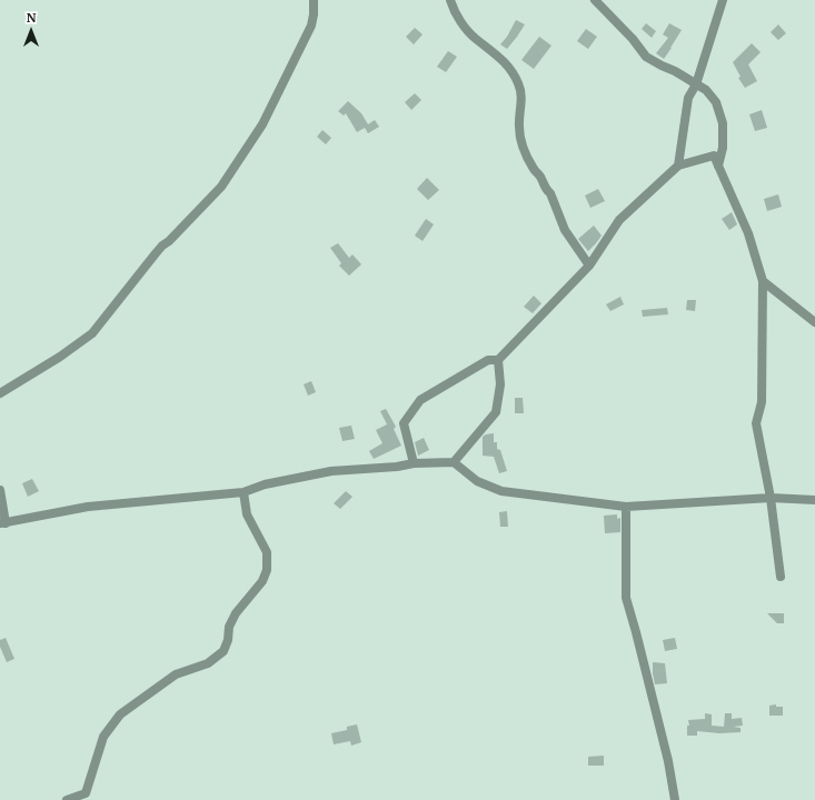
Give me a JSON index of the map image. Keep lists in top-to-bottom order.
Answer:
{
  "north": "top"
}
